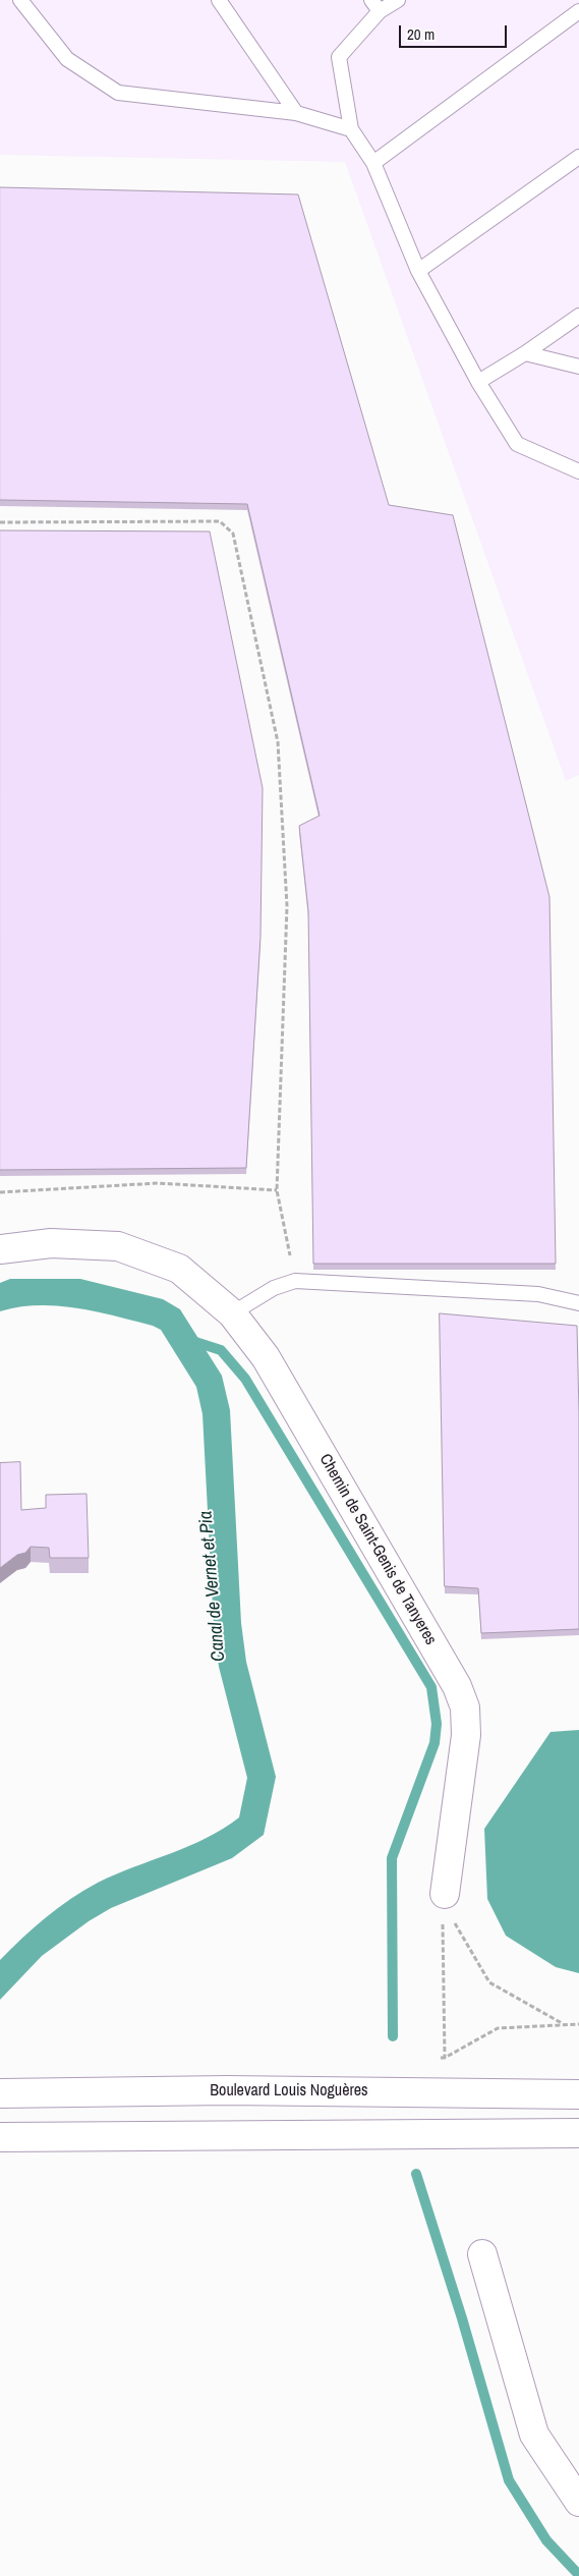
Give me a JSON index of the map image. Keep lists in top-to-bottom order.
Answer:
{
  "streets": {
    "street": ["Chemin de Saint-Genis de Tanyeres", "Boulevard Louis Noguères"]
  },
  "water": ["Canal de Vernet et Pia"],
  "scale_bar": "20 m"
}
